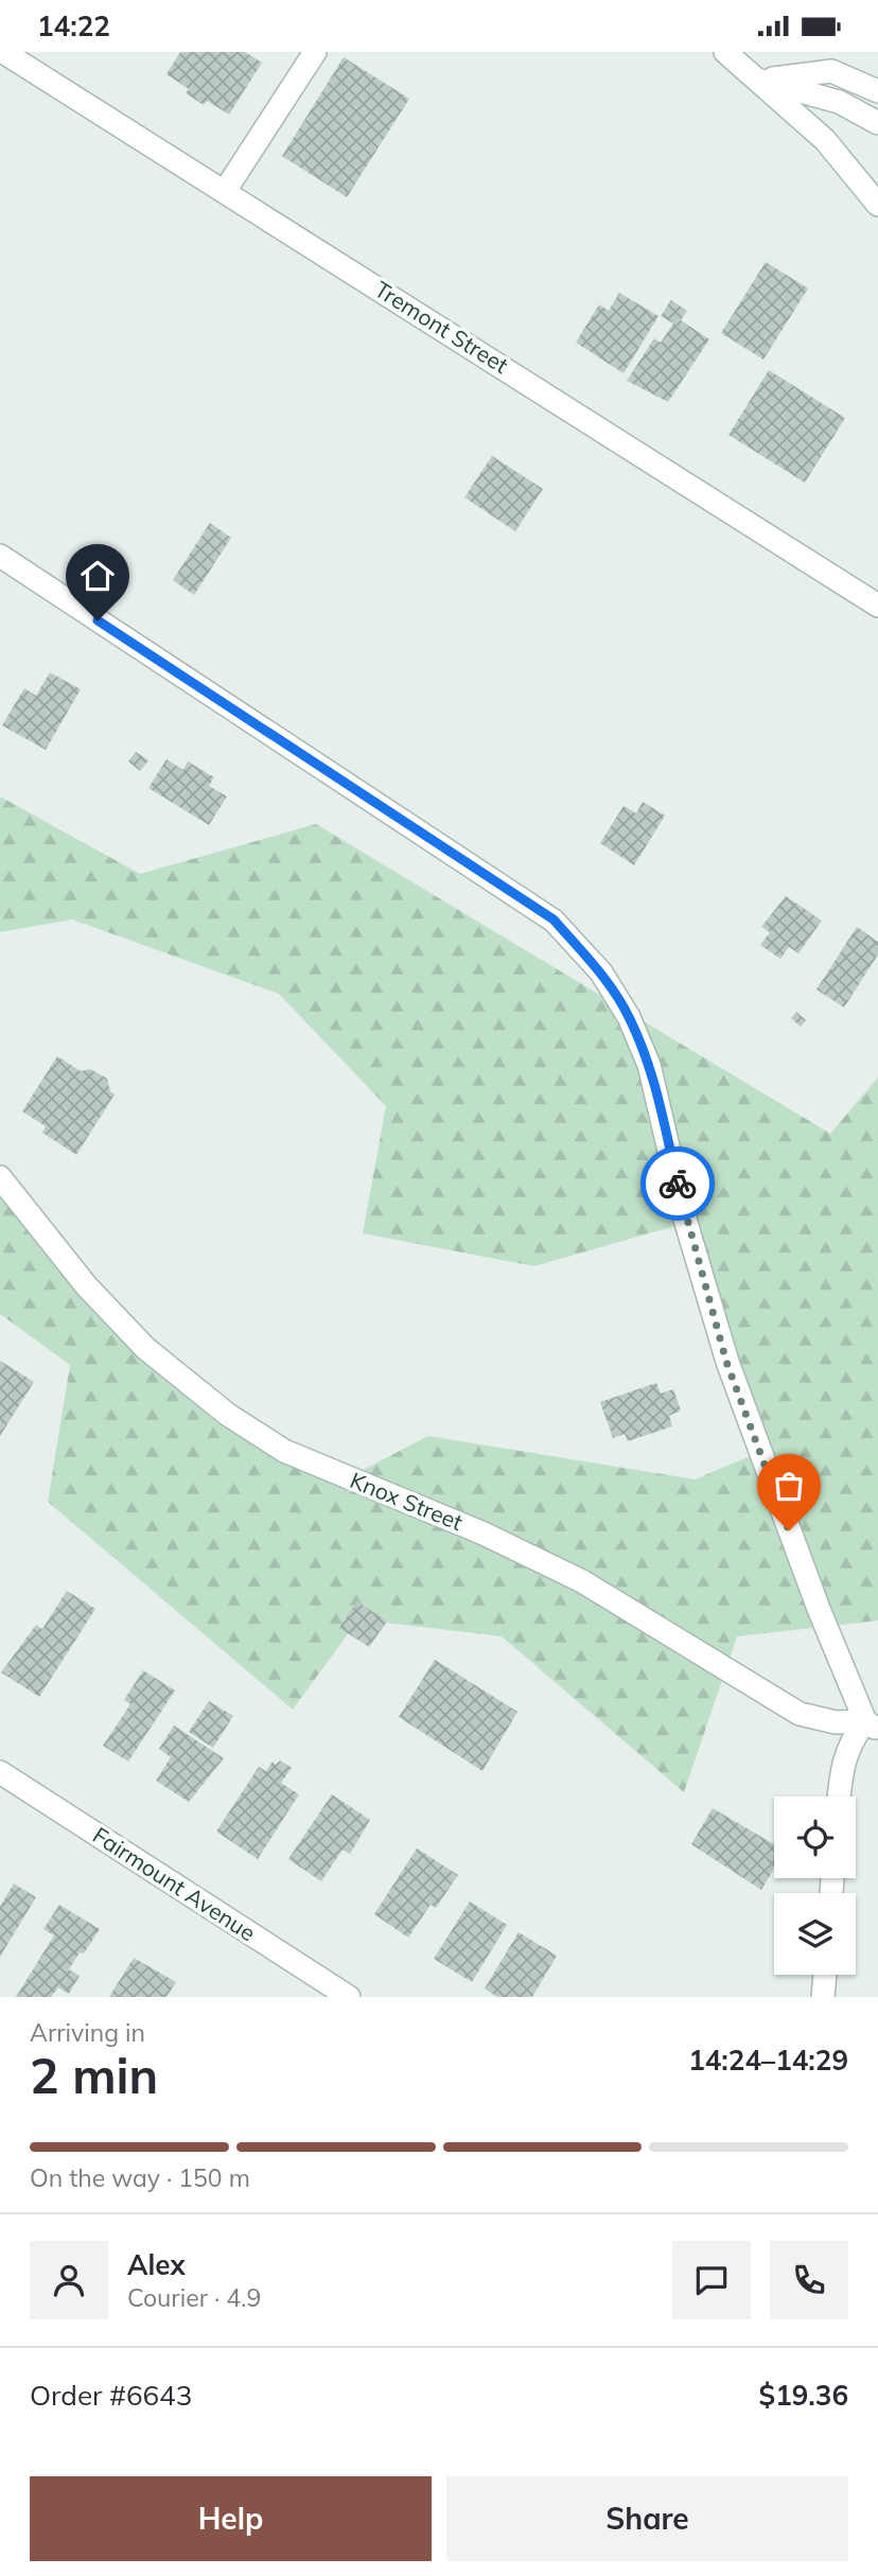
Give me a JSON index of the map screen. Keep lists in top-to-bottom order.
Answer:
{
  "streets": {
    "street": ["Tremont Street", "Knox Street", "Fairmount Avenue"]
  },
  "page": {
    "status": "14:22",
    "heading": ["2 min", "Arriving in", "14:24–14:29"],
    "panel": [
      "Alex",
      "Courier · 4.9",
      "Order #6643",
      "$19.36"
    ],
    "bar": "On the way · 150 m",
    "buttons": ["Help", "Share"]
  }
}
